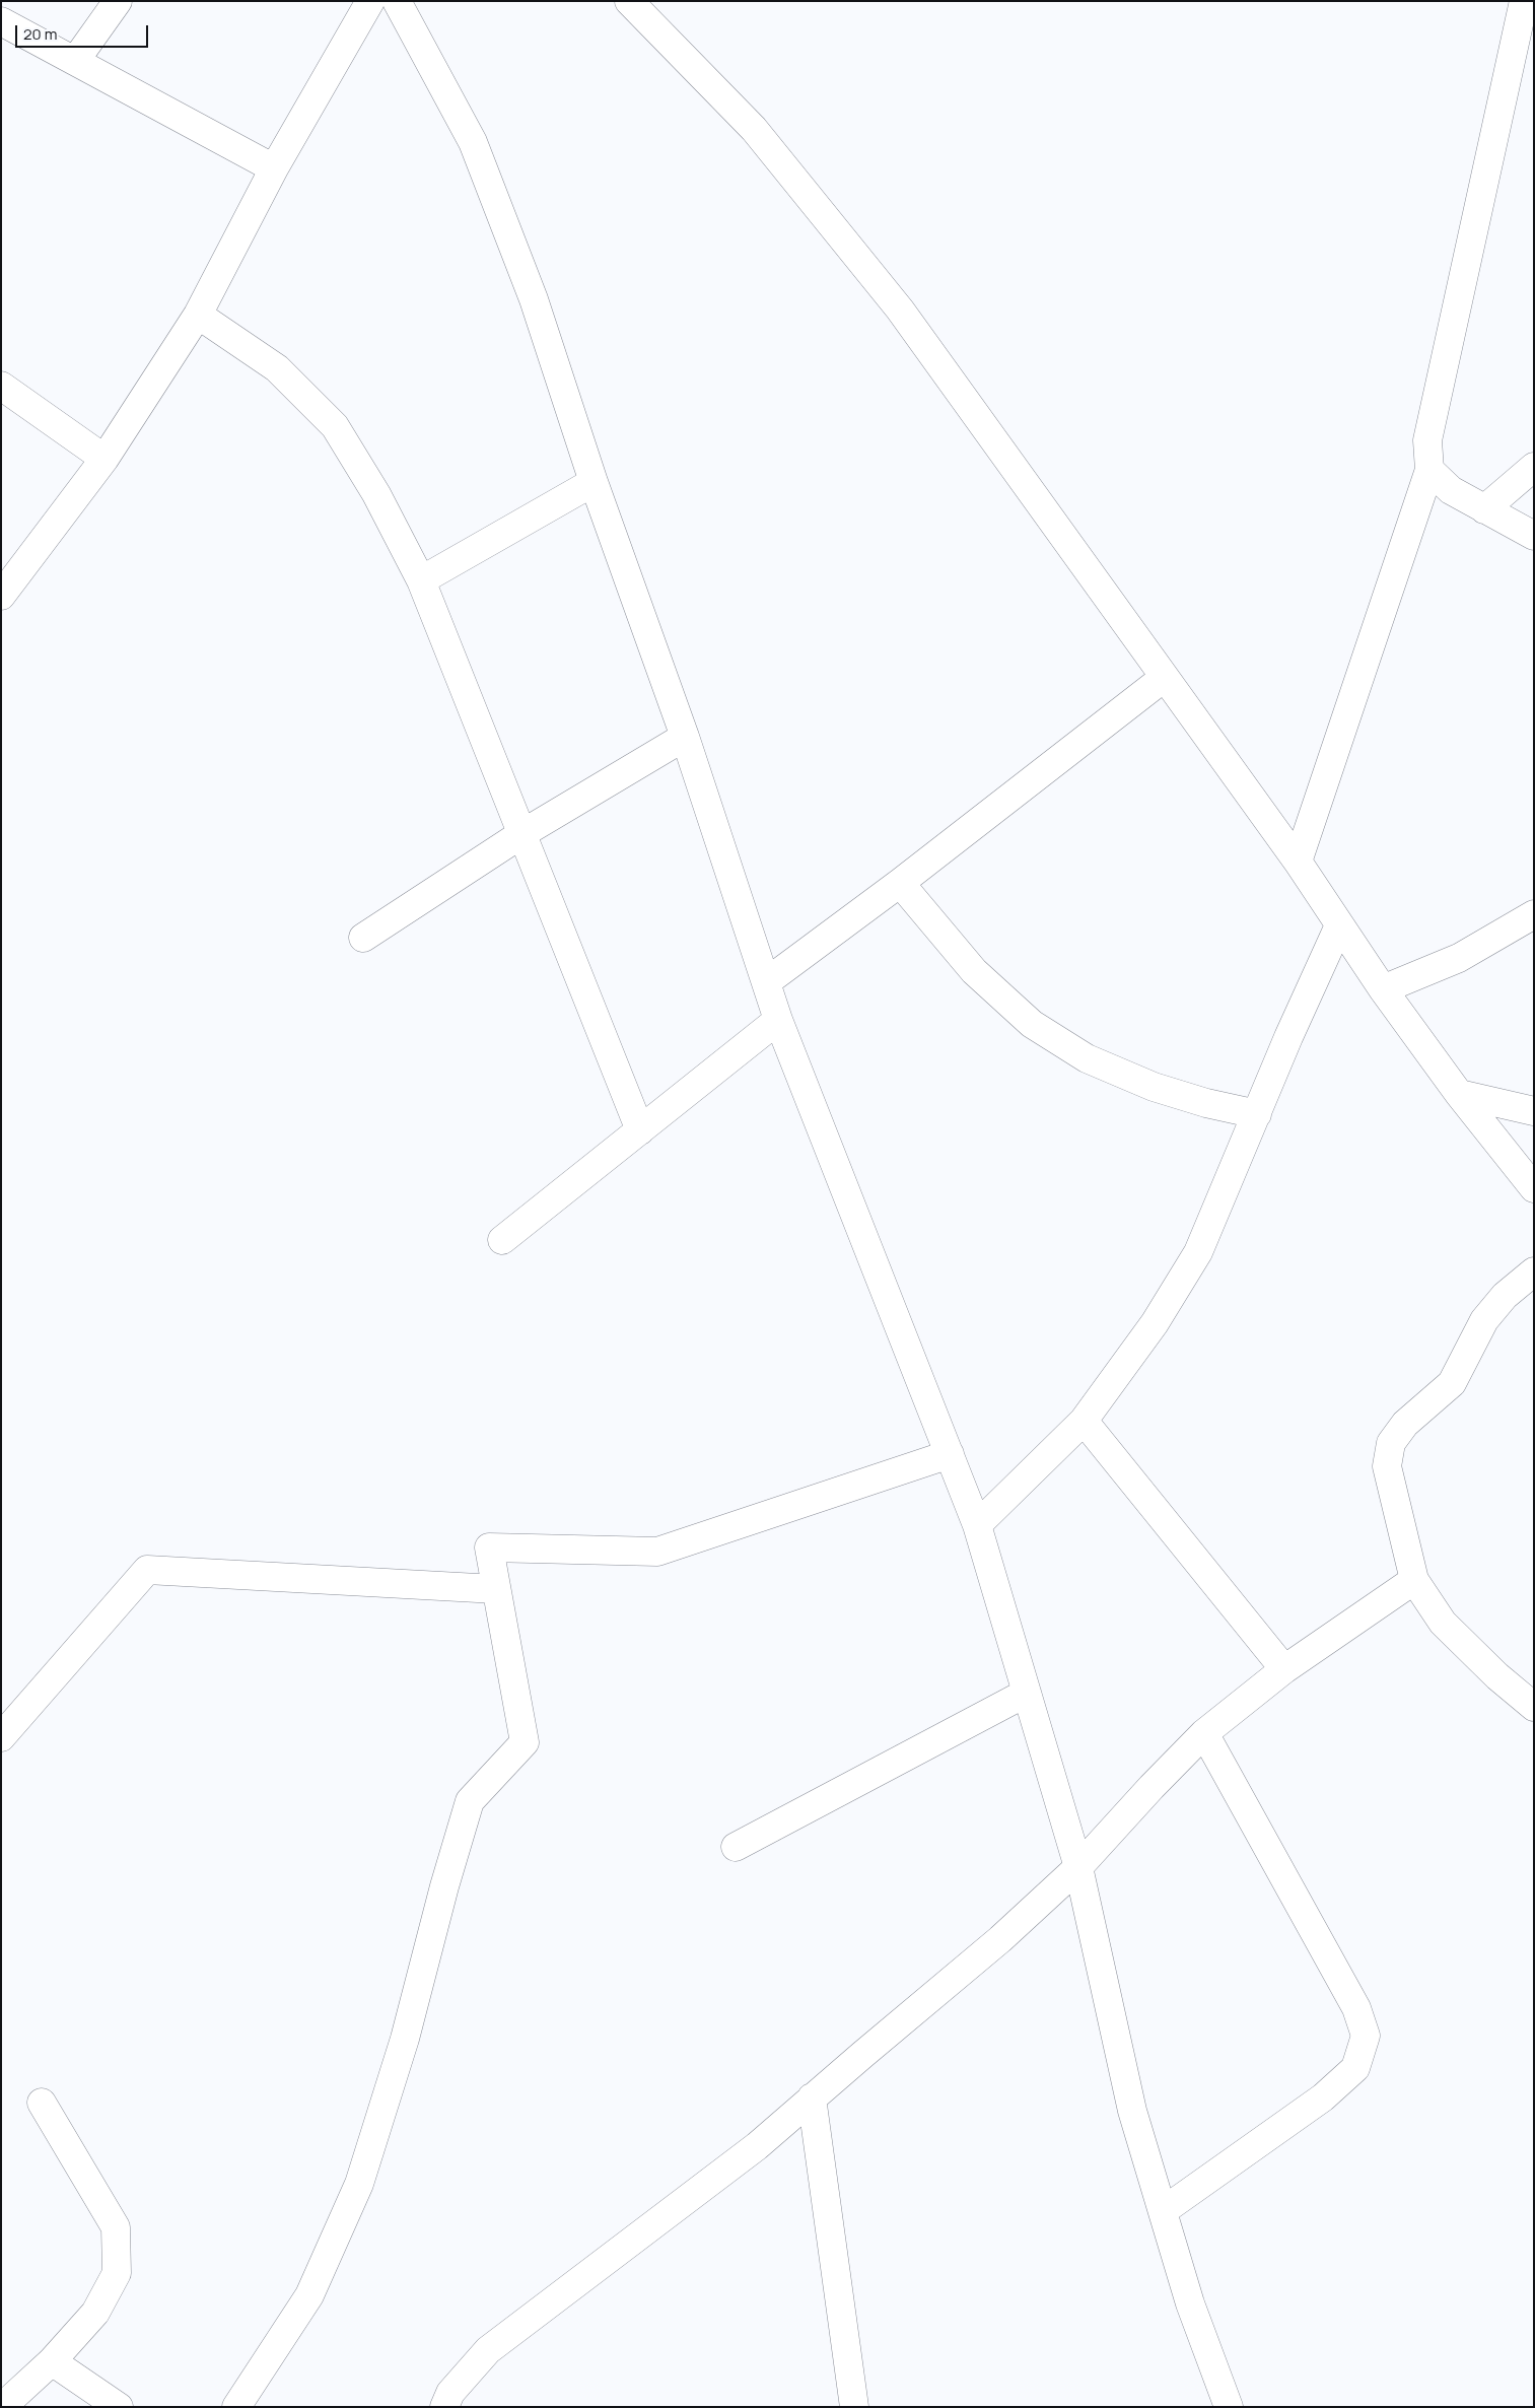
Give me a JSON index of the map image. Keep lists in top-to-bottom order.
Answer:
{
  "scale_bar": "20 m"
}
